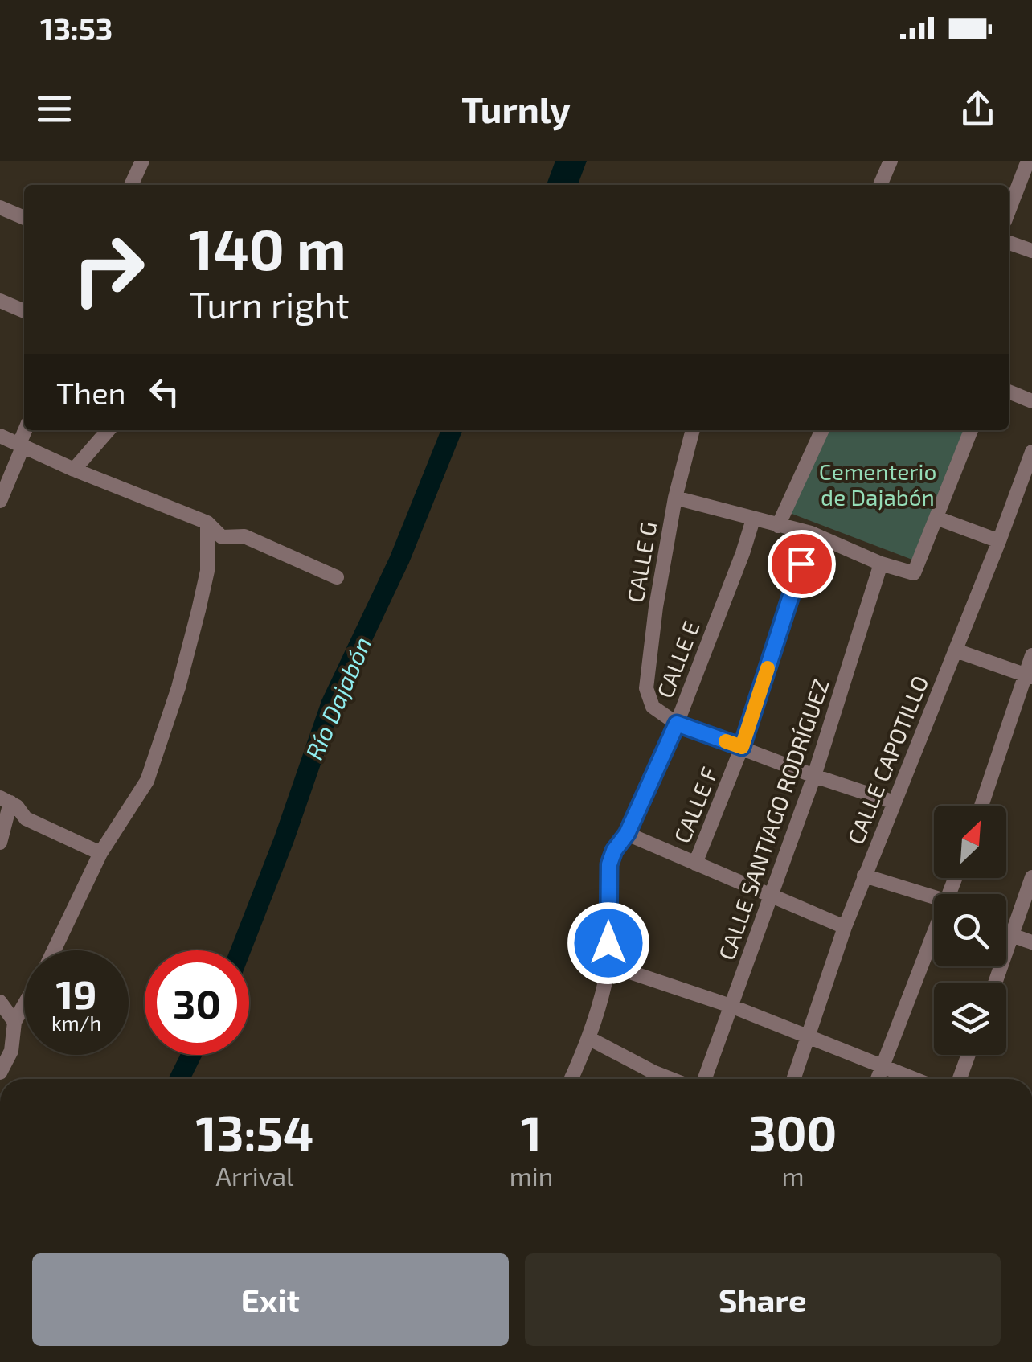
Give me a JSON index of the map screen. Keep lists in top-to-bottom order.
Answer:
{
  "streets": {
    "street": [
      "CALLE G",
      "CALLE E",
      "CALLE CAPOTILLO",
      "CALLE F",
      "CALLE SANTIAGO RODRÍGUEZ"
    ]
  },
  "crossings": [
    ["CALLE G", "CALLE E"]
  ],
  "water": ["Río Dajabón"],
  "parks": ["Cementerio de Dajabón"],
  "north": "top right",
  "page": {
    "status": "13:53",
    "header": "Turnly",
    "turn": ["140 m", "Turn right"],
    "then": "Then",
    "speed": "19 km/h",
    "limit": "30",
    "eta": [
      "13:54",
      "Arrival",
      "1",
      "min",
      "300",
      "m"
    ],
    "buttons": ["Exit", "Share"]
  }
}
